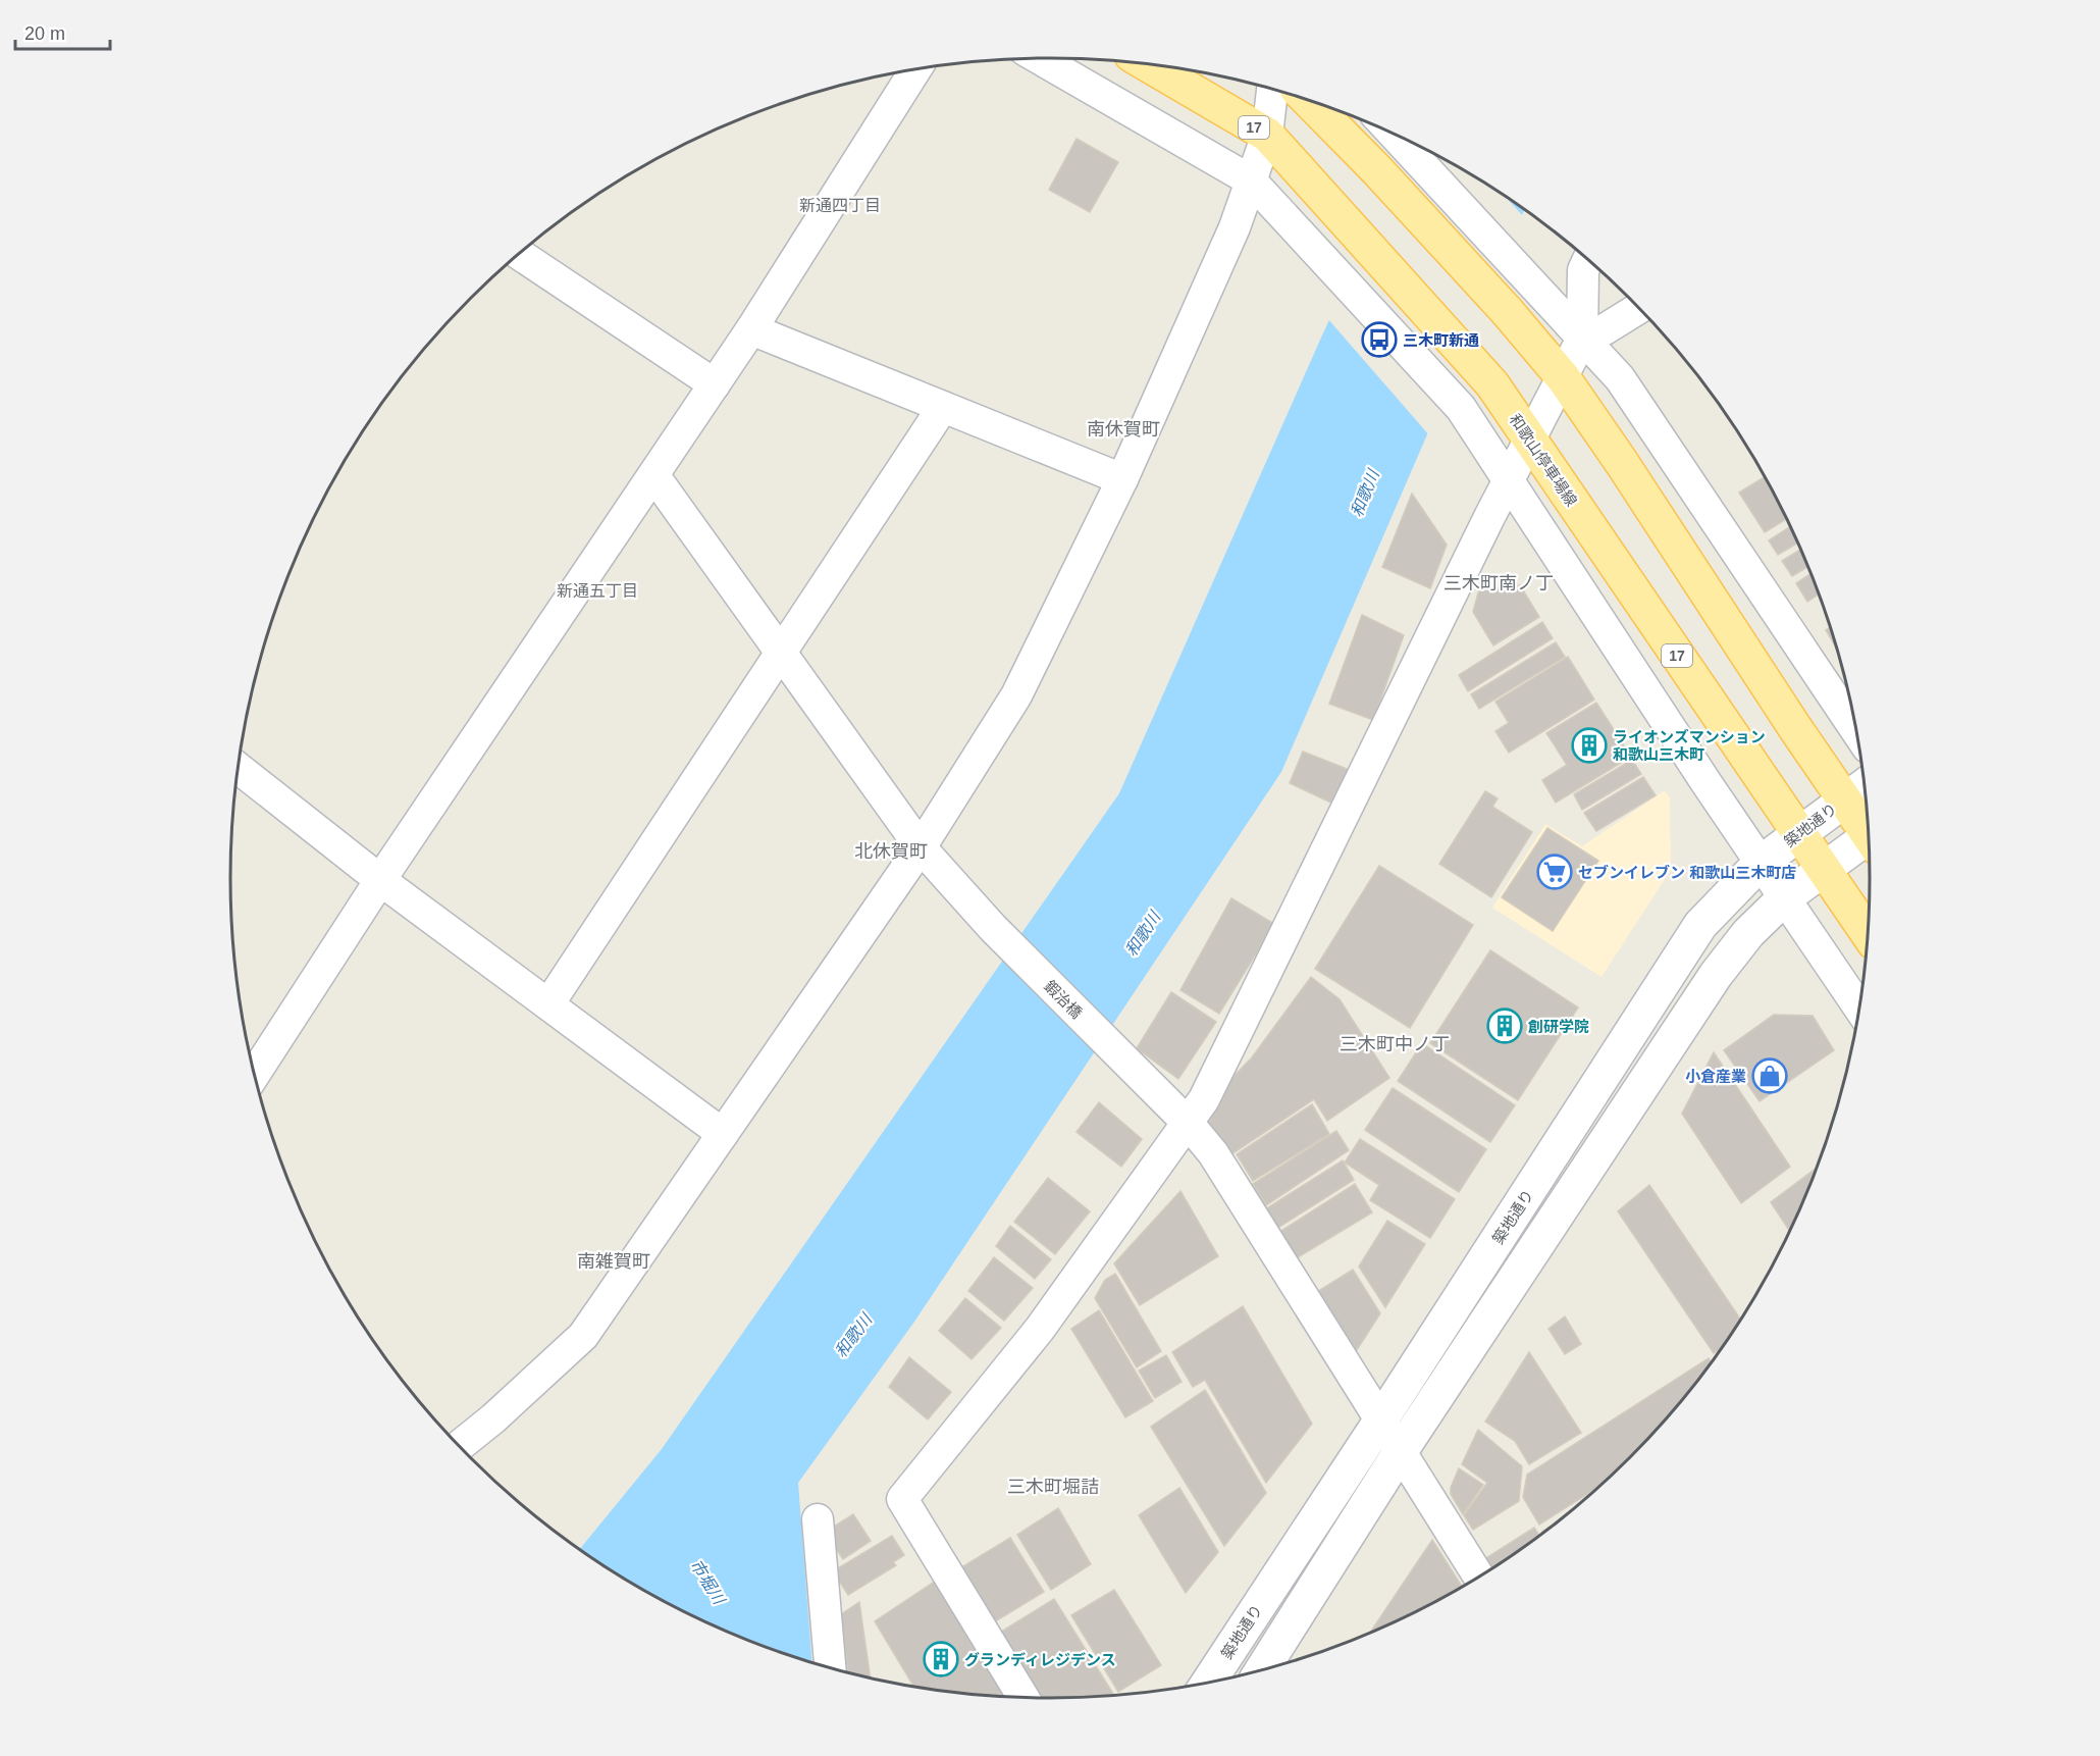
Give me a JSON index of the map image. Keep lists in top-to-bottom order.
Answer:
{
  "streets": {
    "main road": ["17", "和歌山停車場線"],
    "street": ["築地通り", "鍜治橋"]
  },
  "crossings": [
    ["和歌山停車場線", "築地通り"],
    ["築地通り", "鍜治橋"]
  ],
  "districts": [
    "新通四丁目",
    "南休賀町",
    "三木町南ノ丁",
    "新通五丁目",
    "北休賀町",
    "三木町中ノ丁",
    "南雑賀町",
    "三木町堀詰"
  ],
  "water": ["和歌川", "市堀川"],
  "places": {
    "bus stop": ["三木町新通"],
    "building": ["ライオンズマンション 和歌山三木町", "創研学院", "グランディレジデンス"],
    "supermarket": ["セブンイレブン 和歌山三木町店"],
    "shop": ["小倉産業"]
  },
  "scale_bar": "20 m"
}
